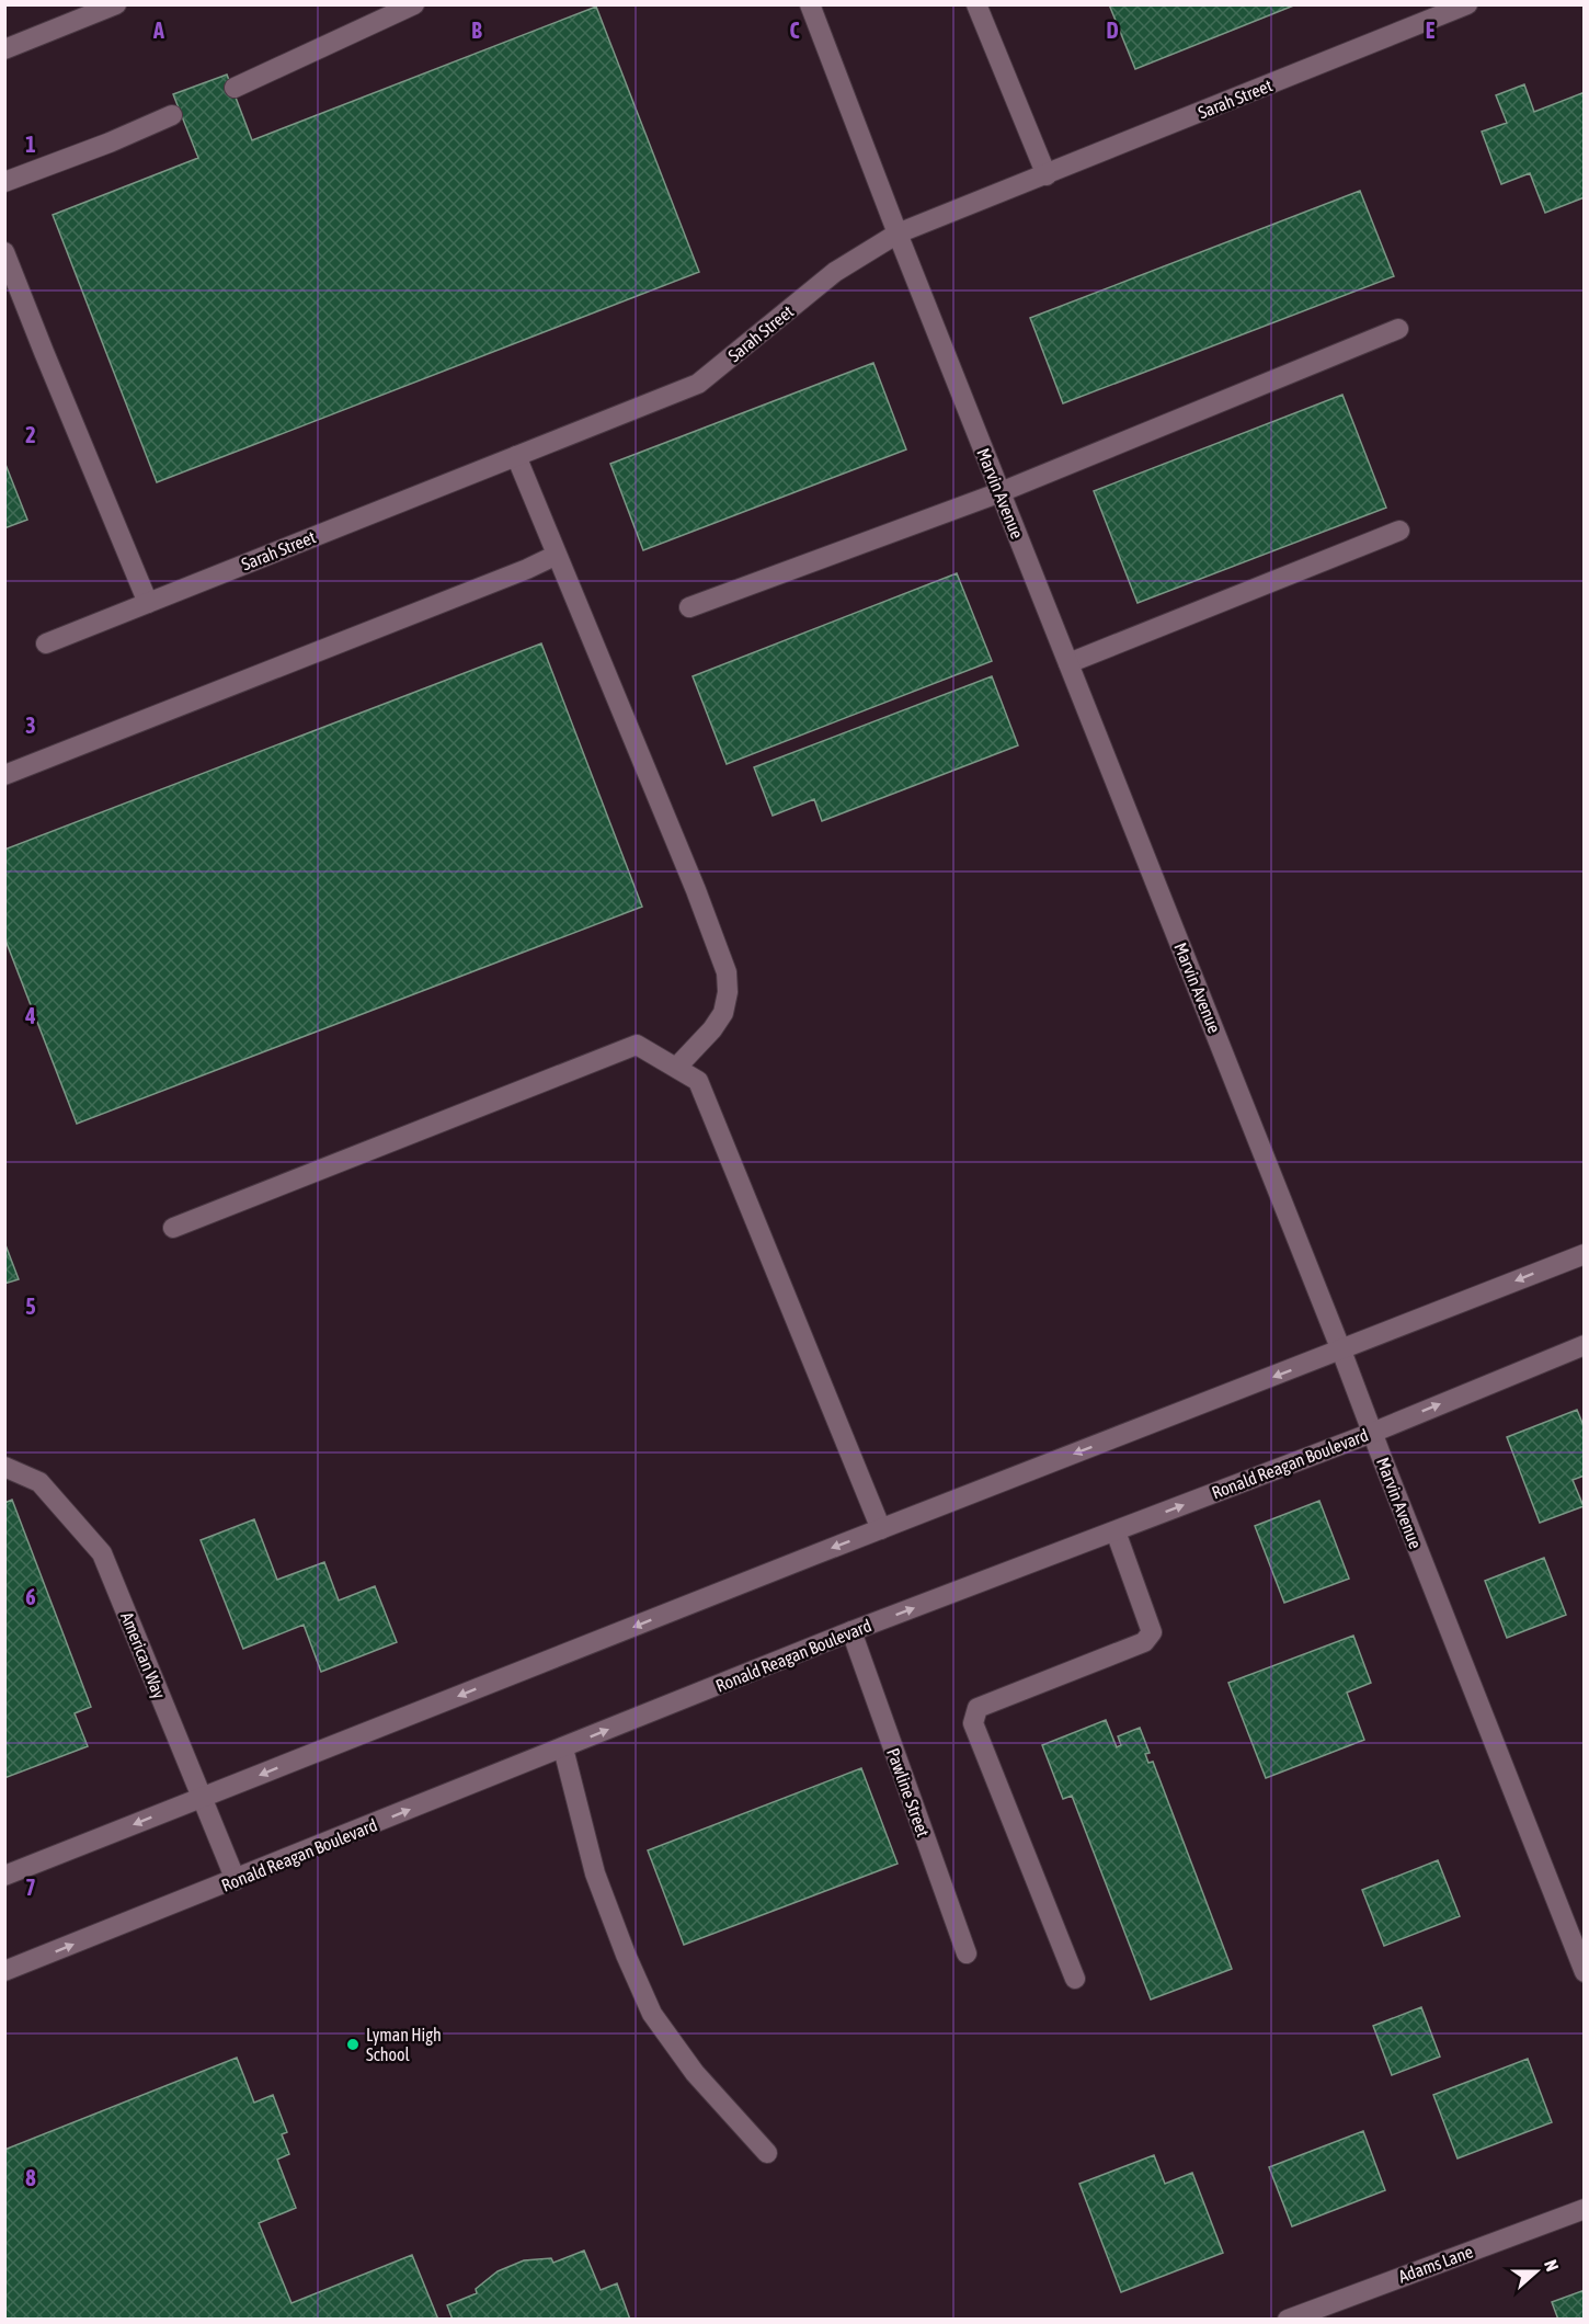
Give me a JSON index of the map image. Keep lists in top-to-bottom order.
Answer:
{
  "streets": {
    "street": [
      "Sarah Street",
      "Marvin Avenue",
      "Ronald Reagan Boulevard",
      "American Way",
      "Pawline Street",
      "Adams Lane"
    ]
  },
  "crossings": [
    ["Sarah Street", "Marvin Avenue"],
    ["Marvin Avenue", "Ronald Reagan Boulevard"],
    ["Ronald Reagan Boulevard", "American Way"],
    ["Ronald Reagan Boulevard", "Pawline Street"]
  ],
  "places": ["Lyman High School"],
  "north": "right",
  "grid": {
    "columns": [
      "A",
      "B",
      "C",
      "D",
      "E"
    ],
    "rows": [
      "1",
      "2",
      "3",
      "4",
      "5",
      "6",
      "7",
      "8"
    ]
  }
}
